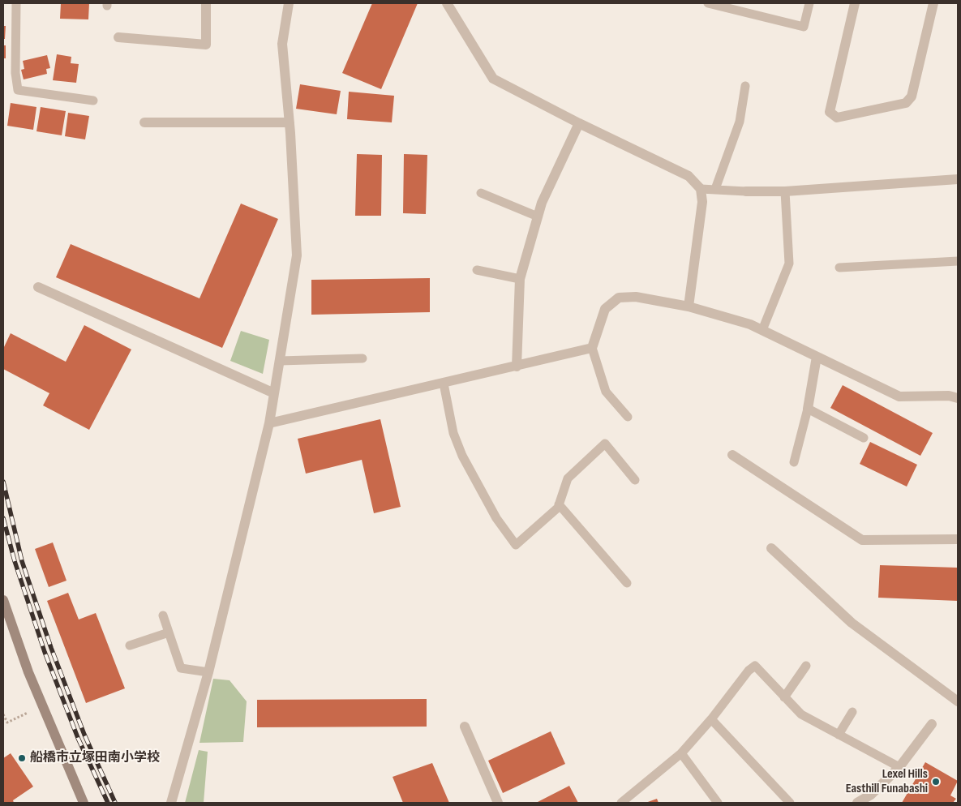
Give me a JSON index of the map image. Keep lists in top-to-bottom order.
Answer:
{
  "places": ["船橋市立塚田南小学校", "Lexel Hills Easthill Funabashi"]
}
